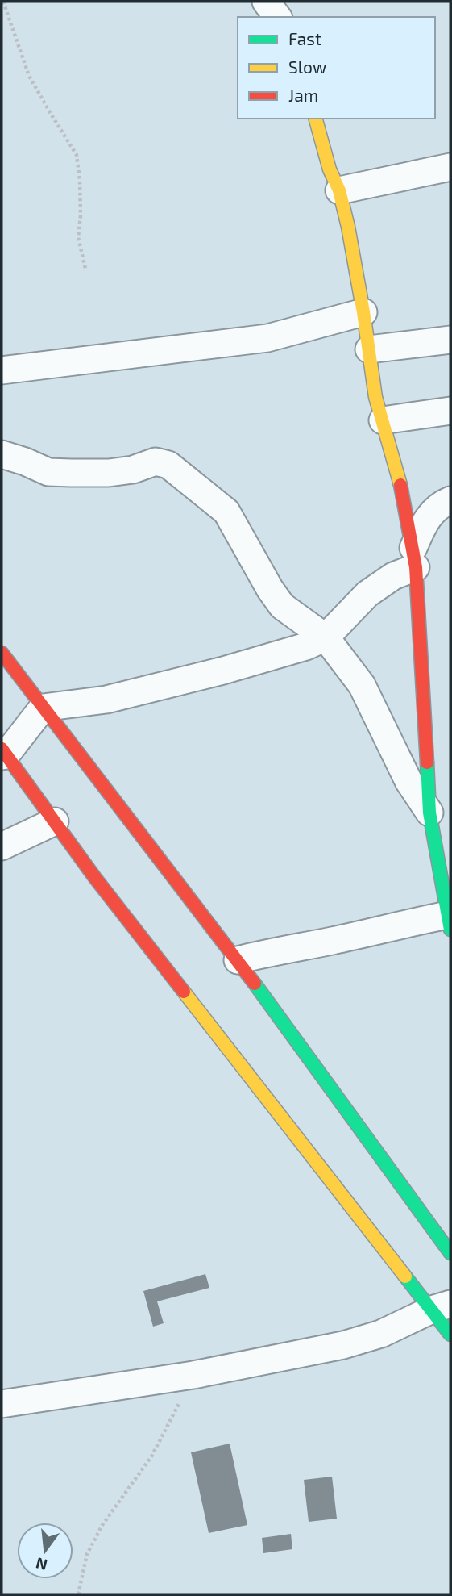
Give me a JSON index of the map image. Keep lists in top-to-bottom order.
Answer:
{
  "legend": ["Fast", "Slow", "Jam"],
  "north": "bottom"
}
